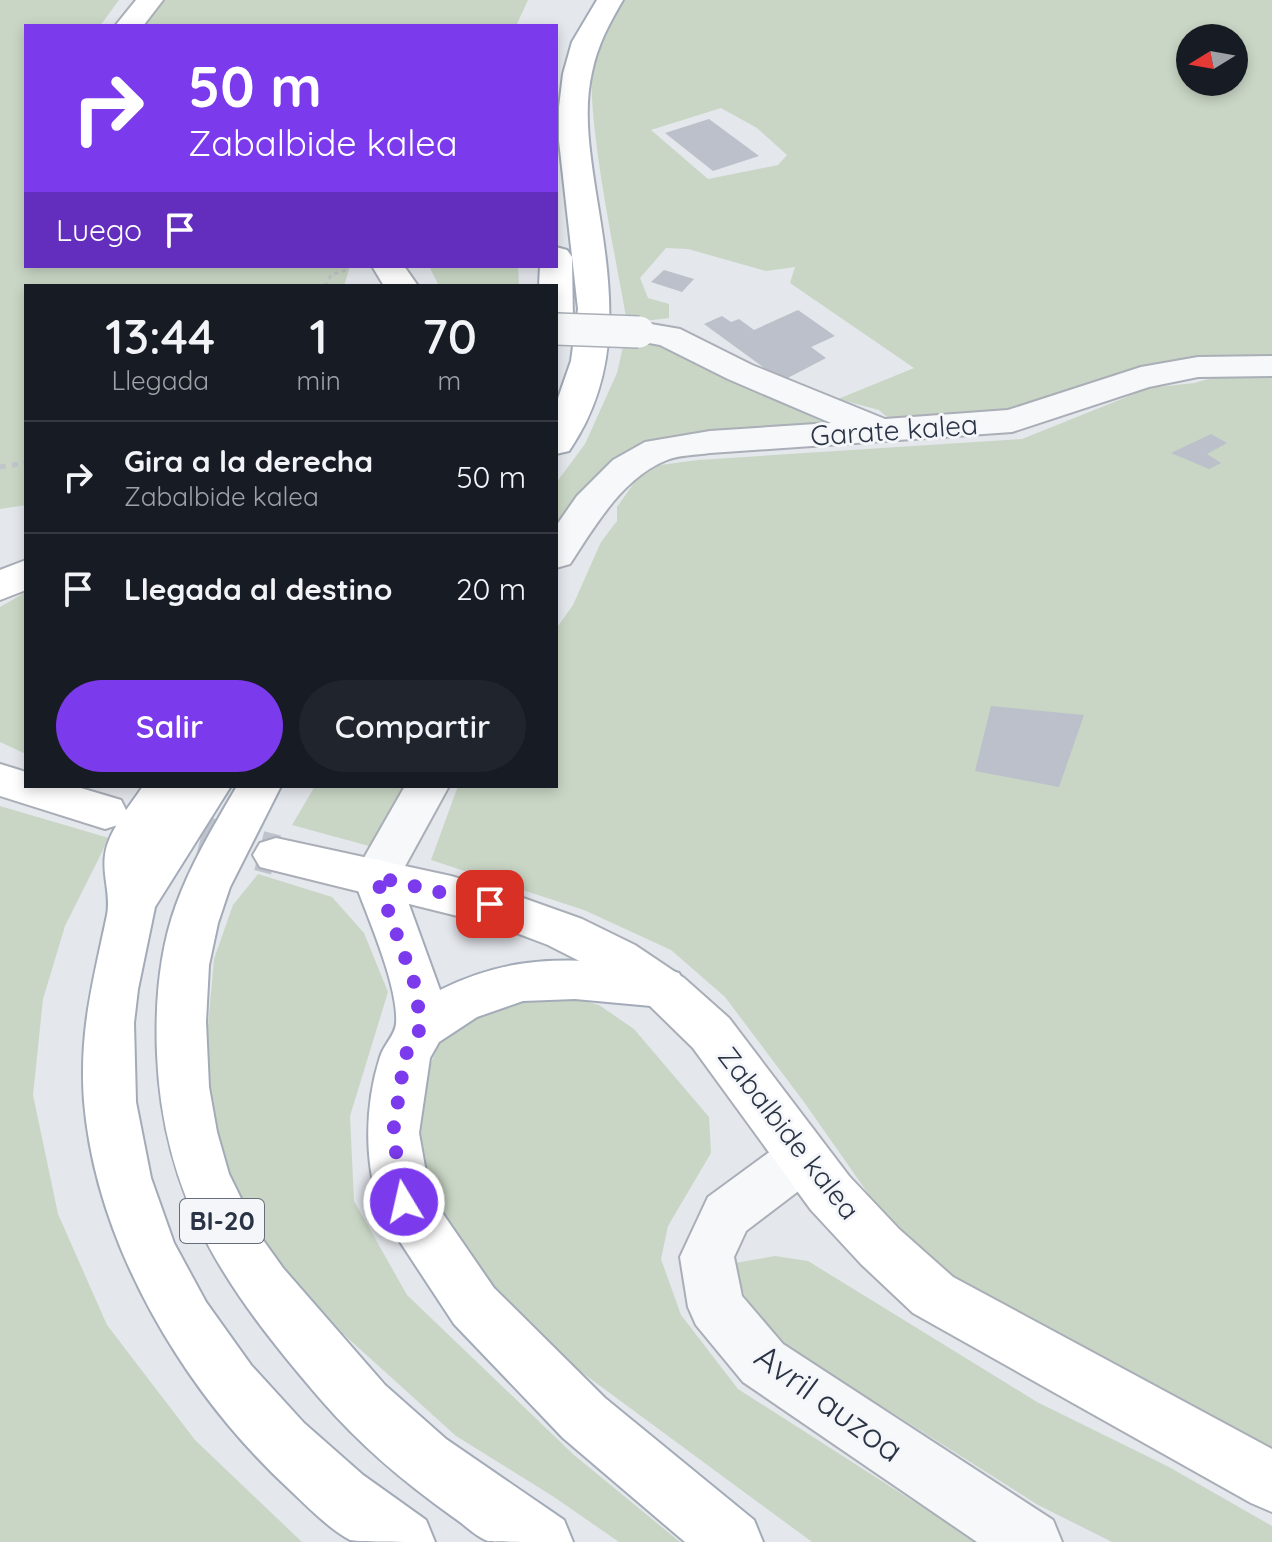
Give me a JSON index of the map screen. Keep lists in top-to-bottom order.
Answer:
{
  "streets": {
    "main road": ["Zabalbide kalea", "BI-20"],
    "street": ["Garate kalea", "Avril auzoa"]
  },
  "crossings": [
    ["Zabalbide kalea", "Avril auzoa"]
  ],
  "north": "left",
  "page": {
    "turn": ["50 m", "Zabalbide kalea"],
    "then": "Luego",
    "eta": [
      "13:44",
      "Llegada",
      "1",
      "min",
      "70",
      "m"
    ],
    "list": [
      {
        "name": "Gira a la derecha",
        "note": "Zabalbide kalea",
        "value": "50 m"
      },
      {
        "name": "Llegada al destino",
        "value": "20 m"
      }
    ],
    "buttons": ["Salir", "Compartir"]
  }
}
